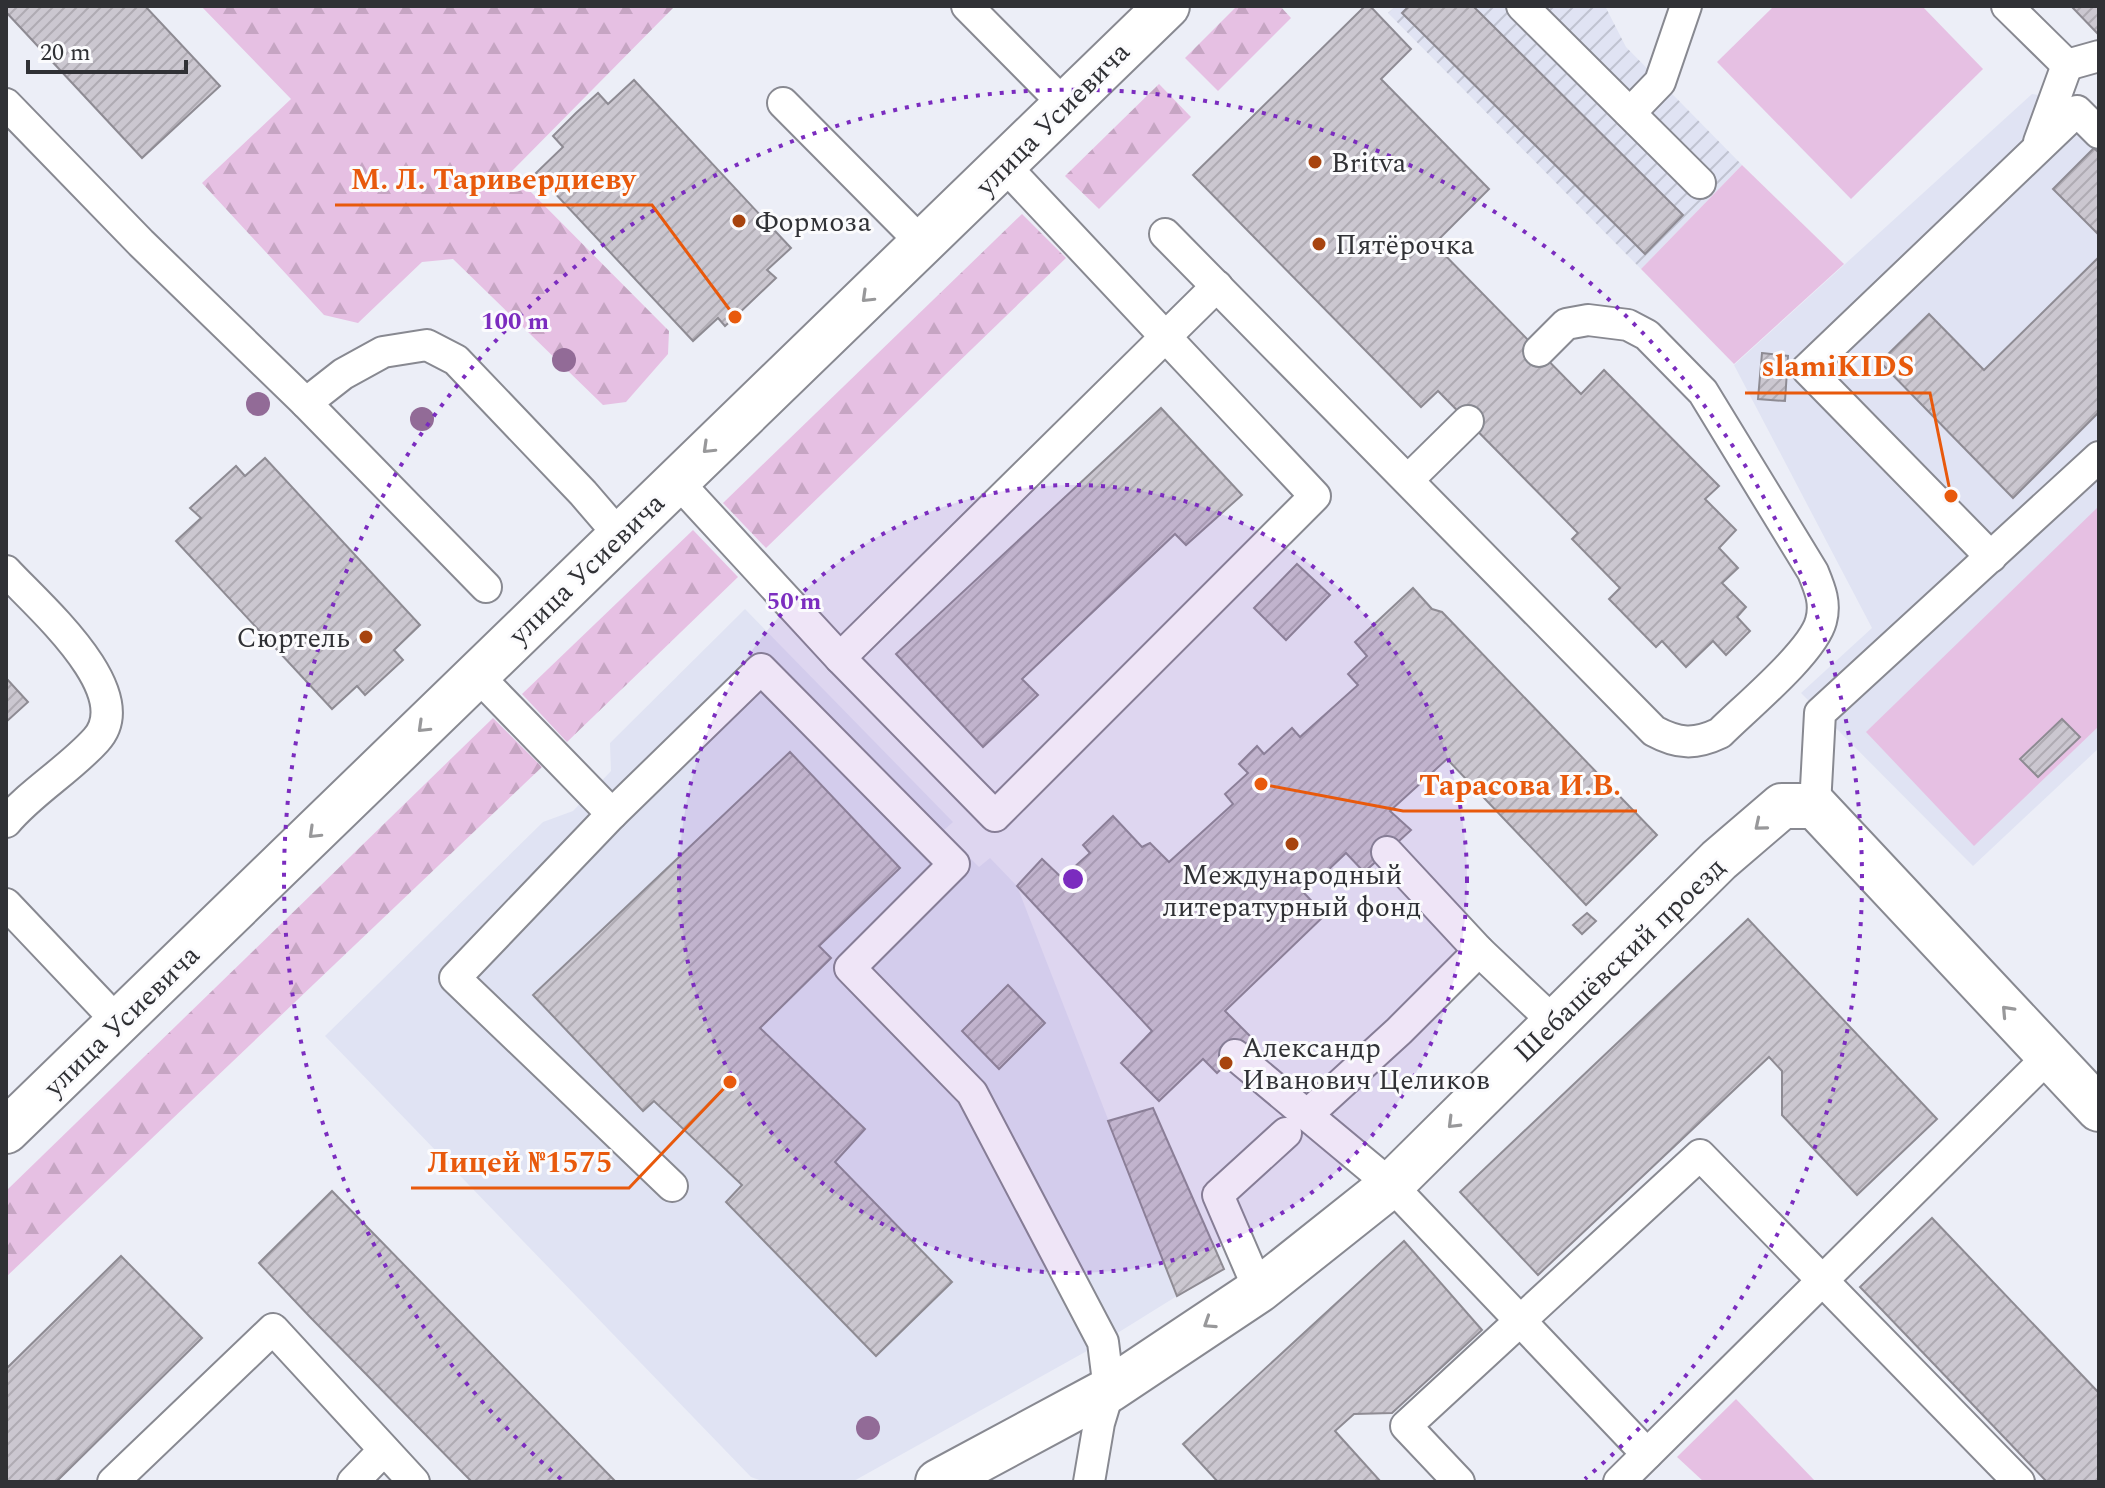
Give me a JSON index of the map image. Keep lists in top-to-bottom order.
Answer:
{
  "streets": {
    "street": ["улица Усиевича", "Шебашёвский проезд"]
  },
  "one_way": ["улица Усиевича", "Шебашёвский проезд"],
  "places": [
    "Britva",
    "Формоза",
    "Пятёрочка",
    "М. Л. Таривердиеву",
    "slamiKIDS",
    "Сюртель",
    "Тарасова И.В.",
    "Международный литературный фонд",
    "Александр Иванович Целиков",
    "Лицей №1575"
  ],
  "scale_bar": "20 m",
  "rings": ["100 m", "50 m"]
}
